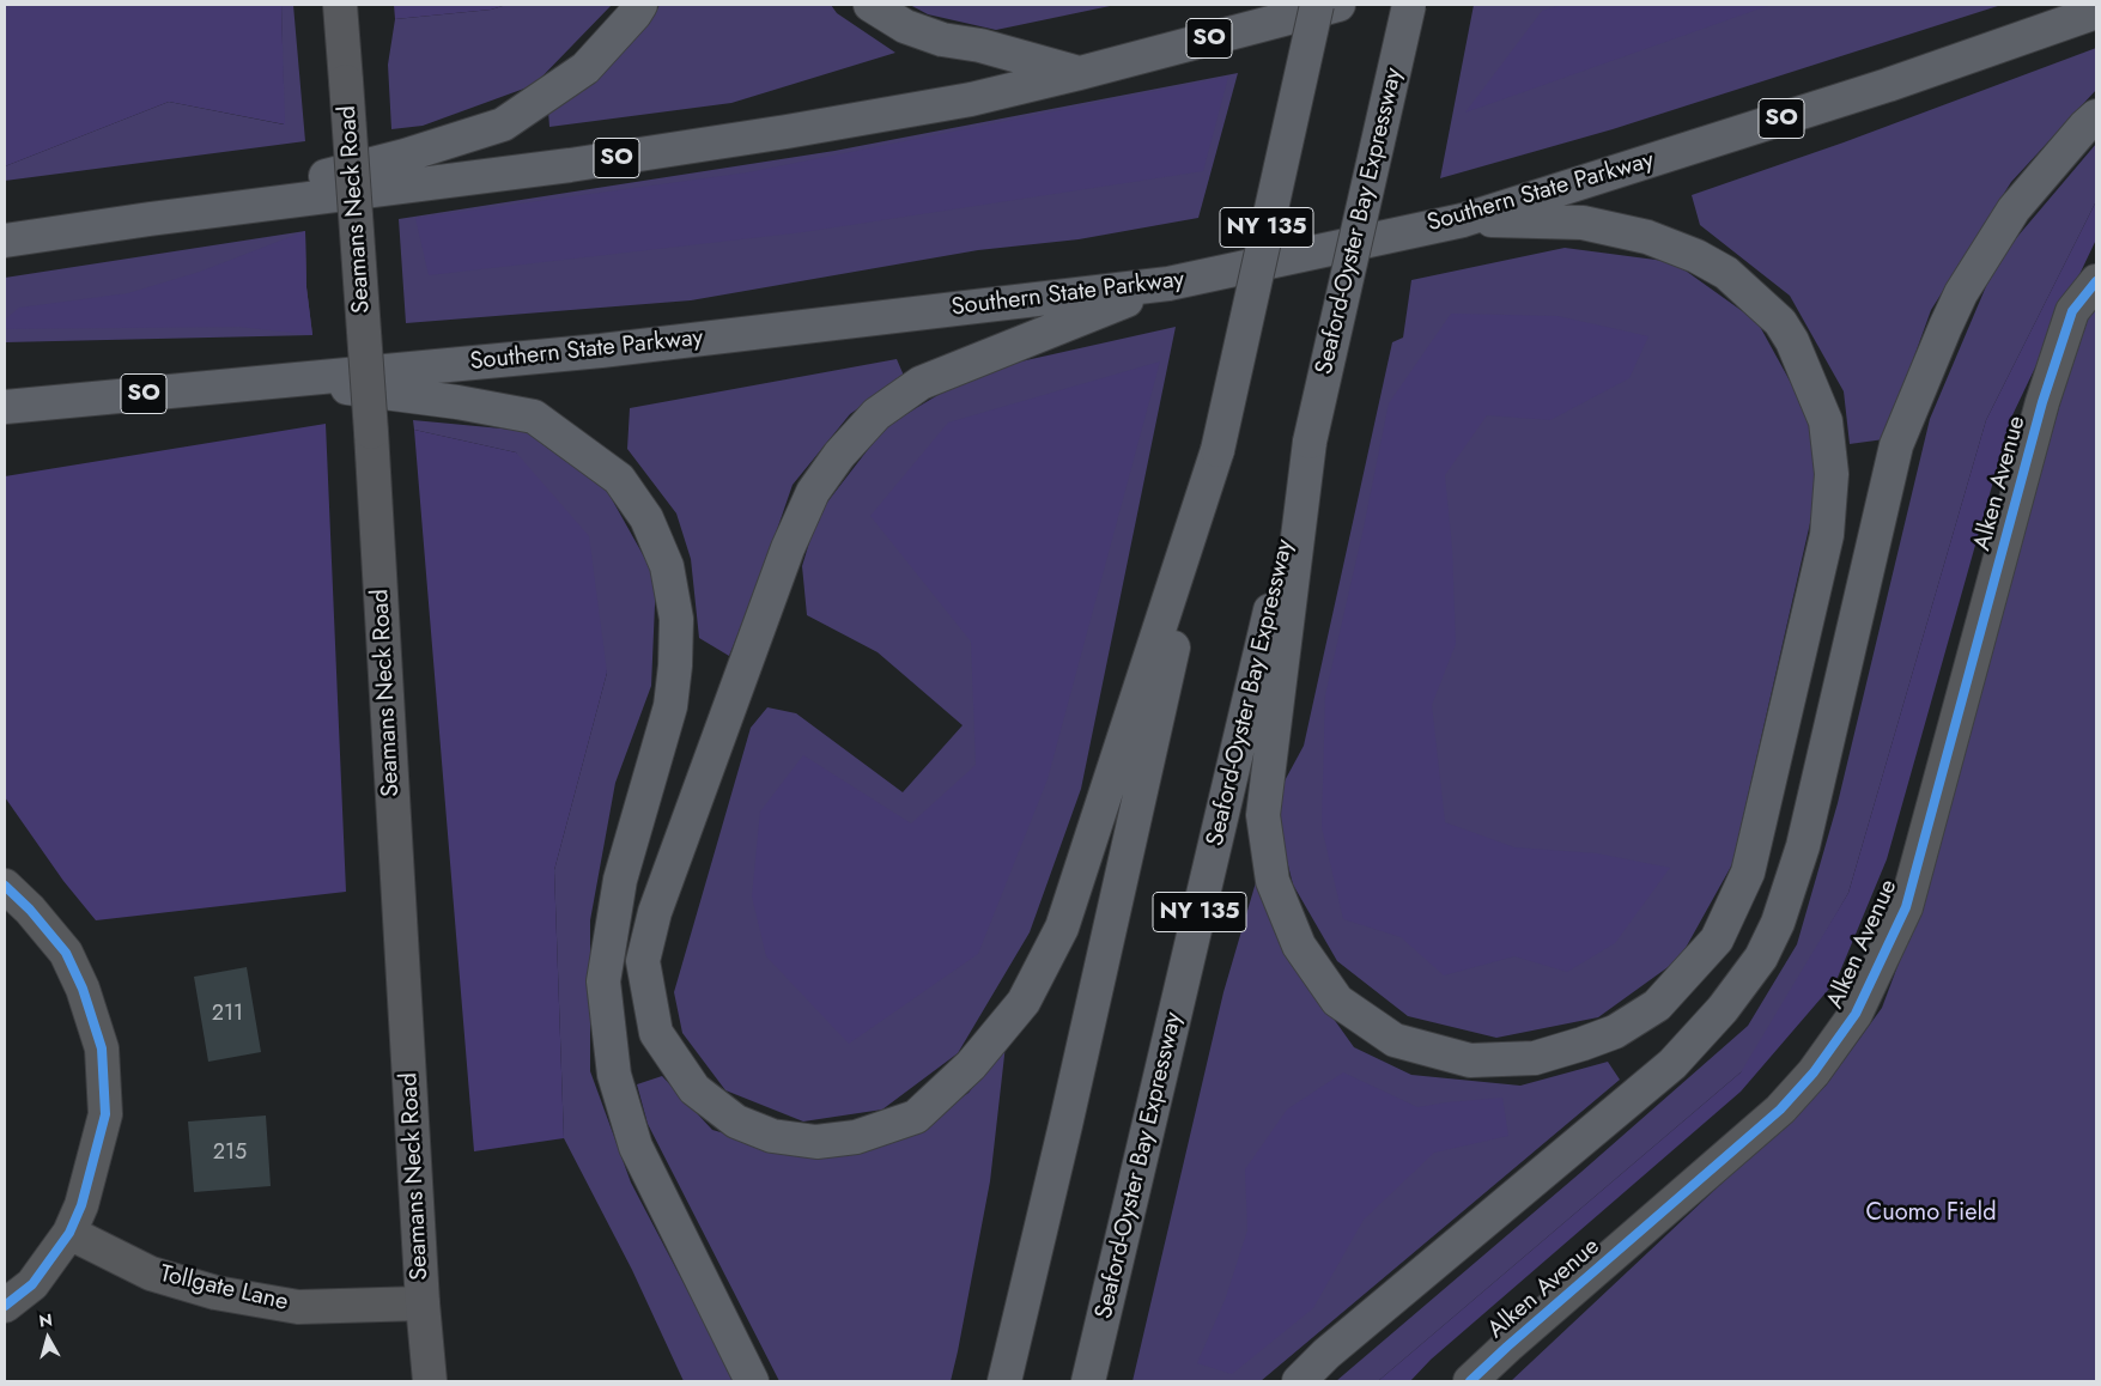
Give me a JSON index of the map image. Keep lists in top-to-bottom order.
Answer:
{
  "streets": {
    "highway": [
      "SO",
      "Southern State Parkway",
      "Seaford-Oyster Bay Expressway",
      "NY 135"
    ],
    "main road": ["Seamans Neck Road"],
    "street": ["Alken Avenue", "Tollgate Lane"]
  },
  "crossings": [
    ["Seamans Neck Road", "Tollgate Lane"]
  ],
  "parks": ["Cuomo Field"],
  "house_numbers": ["211", "215"],
  "north": "top"
}
